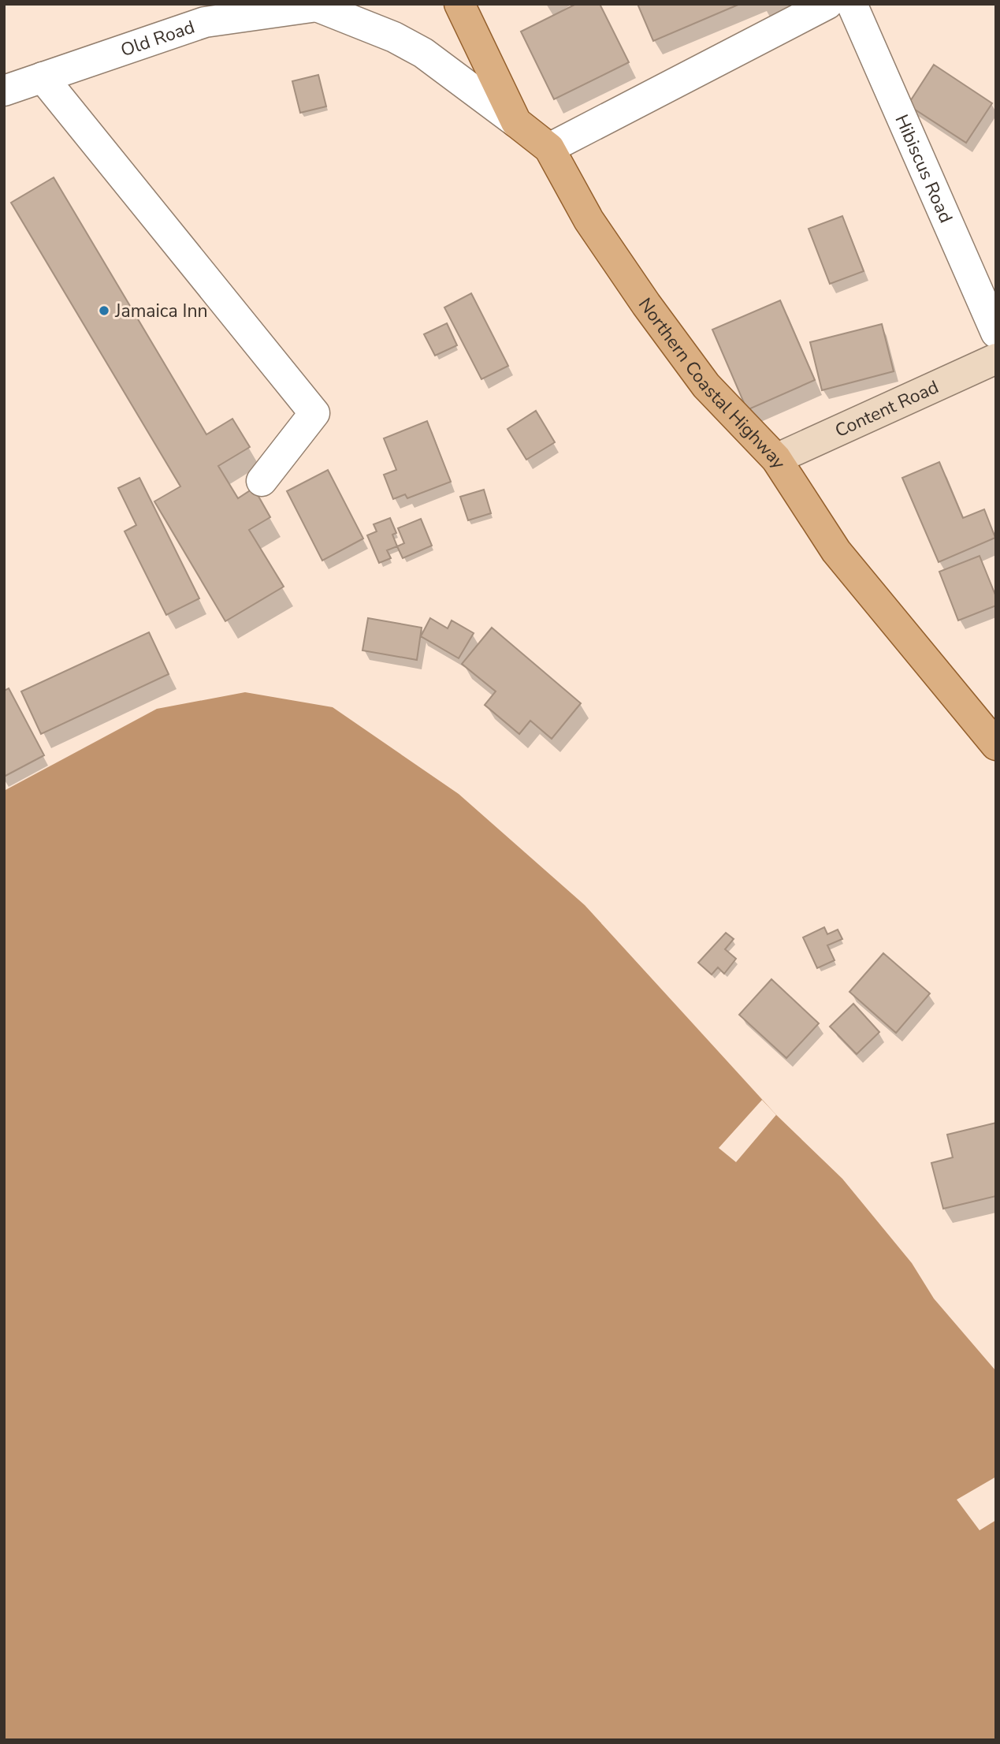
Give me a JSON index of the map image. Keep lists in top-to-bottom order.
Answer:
{
  "streets": {
    "main road": ["Northern Coastal Highway"],
    "street": ["Old Road", "Hibiscus Road", "Content Road"]
  },
  "crossings": [
    ["Old Road", "Northern Coastal Highway"],
    ["Northern Coastal Highway", "Content Road"]
  ],
  "places": ["Jamaica Inn"]
}
